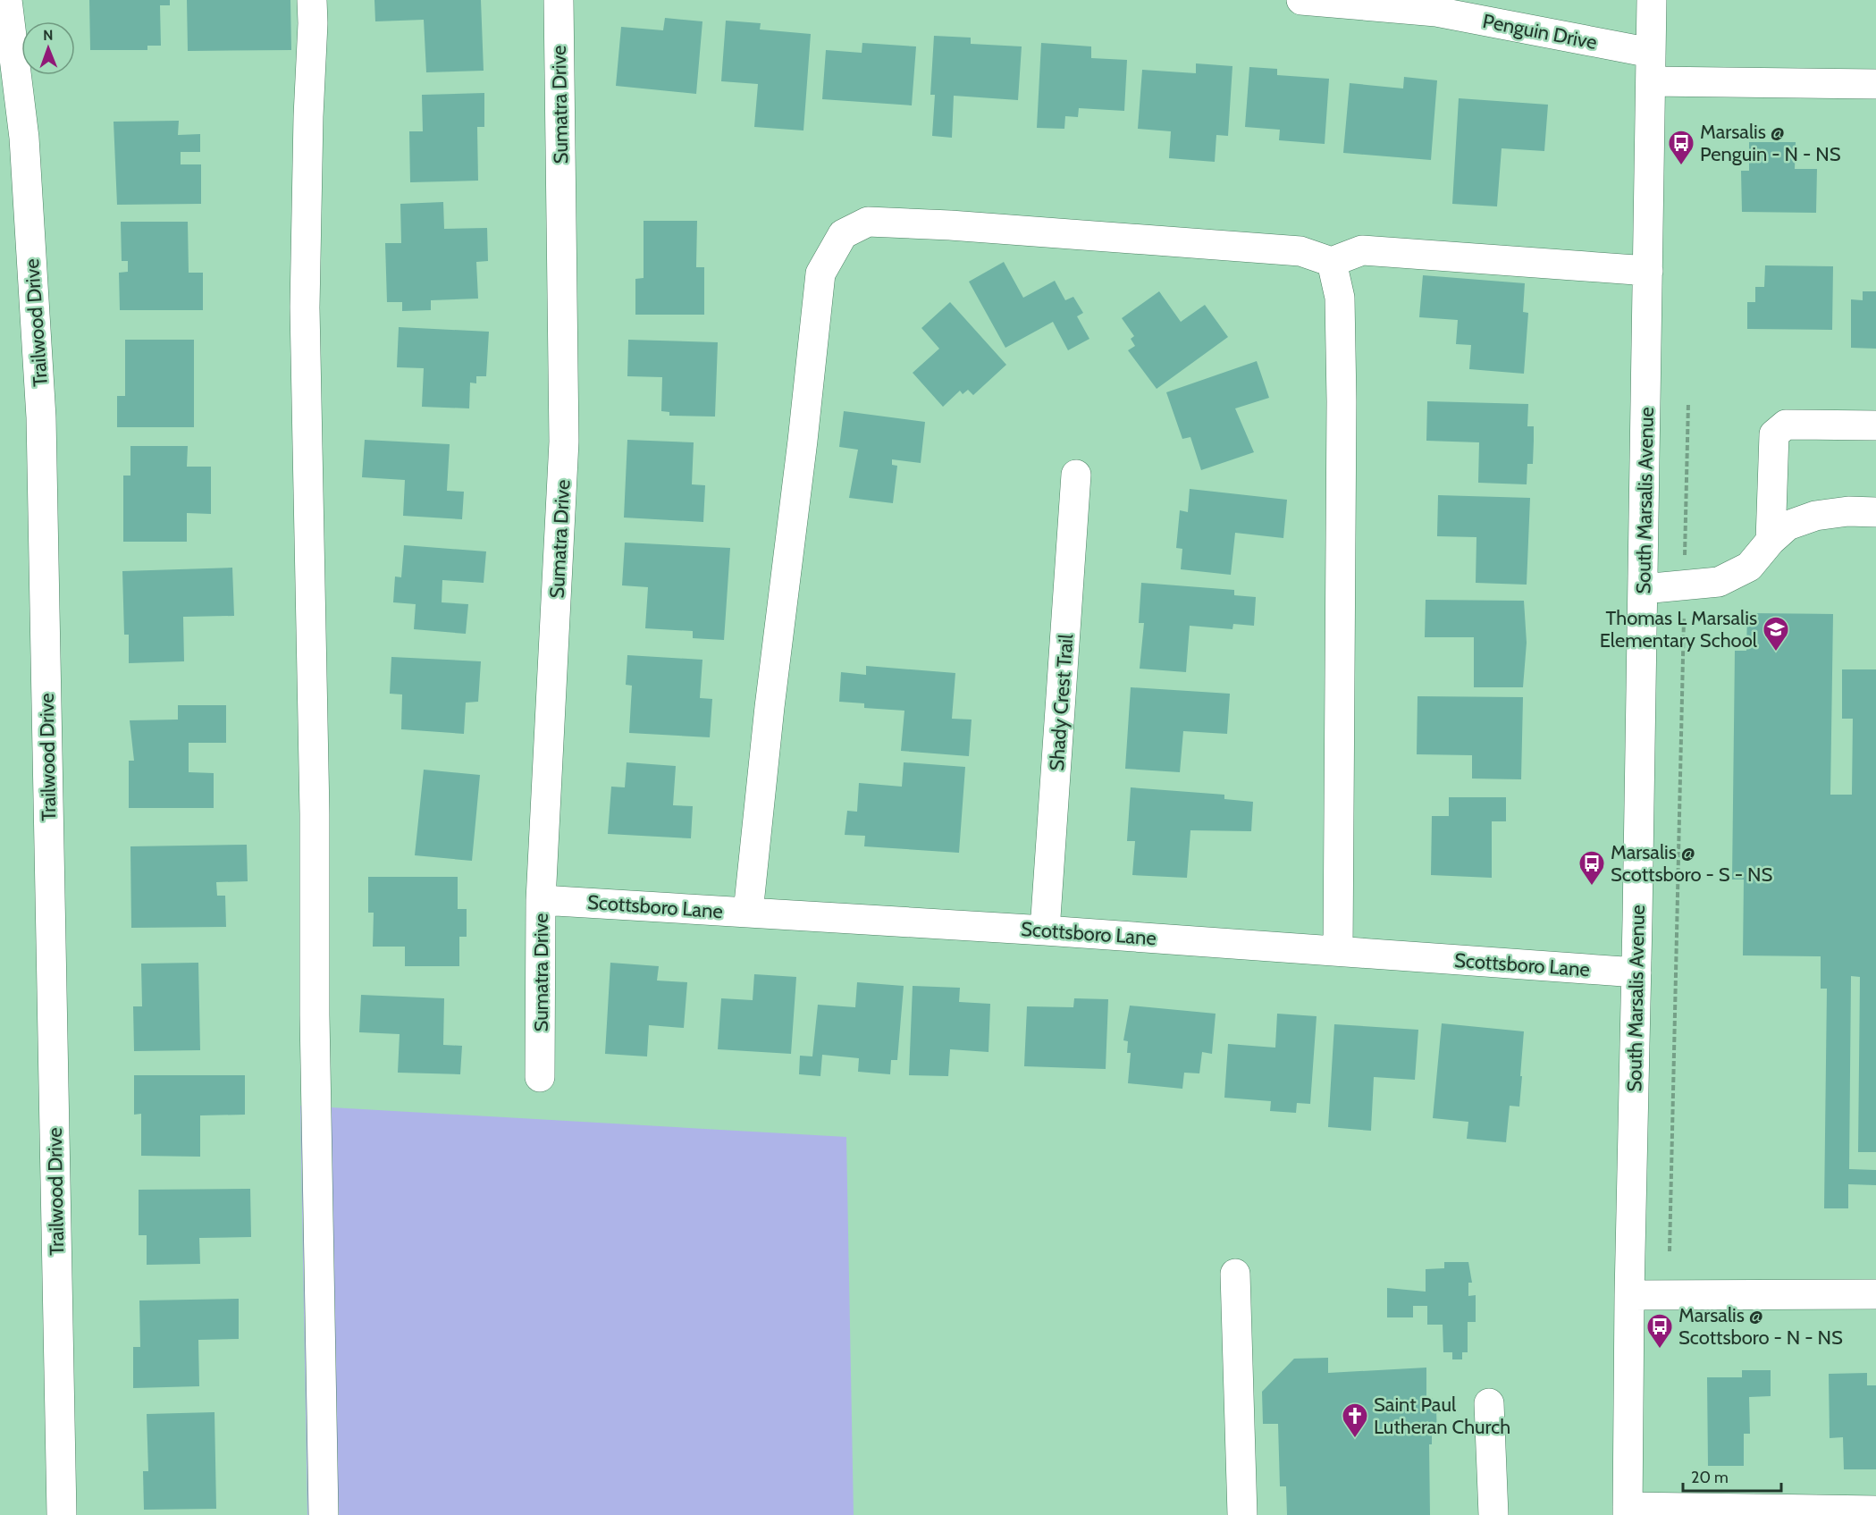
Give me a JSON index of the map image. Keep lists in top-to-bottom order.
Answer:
{
  "streets": {
    "street": [
      "Penguin Drive",
      "Sumatra Drive",
      "Trailwood Drive",
      "South Marsalis Avenue",
      "Shady Crest Trail",
      "Scottsboro Lane"
    ]
  },
  "crossings": [
    ["Penguin Drive", "South Marsalis Avenue"],
    ["Sumatra Drive", "Scottsboro Lane"],
    ["South Marsalis Avenue", "Scottsboro Lane"],
    ["Shady Crest Trail", "Scottsboro Lane"]
  ],
  "places": {
    "bus stop": ["Marsalis @ Penguin - N - NS", "Marsalis @ Scottsboro - S - NS", "Marsalis @ Scottsboro - N - NS"],
    "school or university": ["Thomas L Marsalis Elementary School"],
    "church": ["Saint Paul Lutheran Church"]
  },
  "scale_bar": "20 m",
  "north": "top"
}
